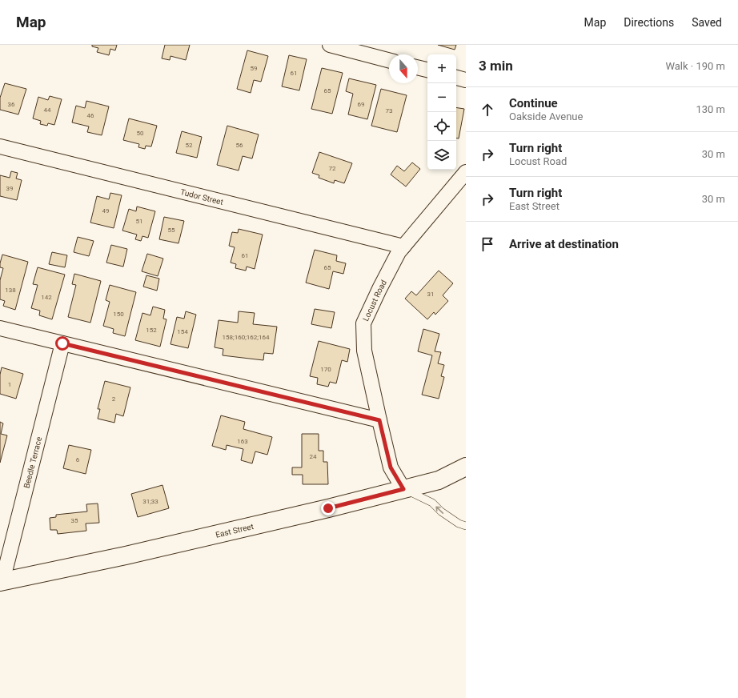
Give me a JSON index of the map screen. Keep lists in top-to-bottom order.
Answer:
{
  "streets": {
    "main road": ["East Street"],
    "street": ["Tudor Street", "Locust Road", "Beedle Terrace"]
  },
  "crossings": [
    ["Tudor Street", "Locust Road"],
    ["Locust Road", "East Street"],
    ["Beedle Terrace", "East Street"]
  ],
  "house_numbers": [
    "59",
    "61",
    "65",
    "36",
    "69",
    "44",
    "73",
    "46",
    "50",
    "52",
    "56",
    "72",
    "39",
    "49",
    "51",
    "55",
    "61",
    "65",
    "138",
    "31",
    "142",
    "150",
    "152",
    "154",
    "158;160;162;164",
    "170",
    "1",
    "2",
    "163",
    "24",
    "6",
    "31;33",
    "35"
  ],
  "north": "bottom",
  "page": {
    "header": "Map",
    "nav": ["Map", "Directions", "Saved"],
    "heading": ["3 min", "Walk · 190 m"],
    "map_buttons": ["+", "−"],
    "list": [
      ["Continue", "Oakside Avenue", "130 m"],
      ["Turn right", "Locust Road", "30 m"],
      ["Turn right", "East Street", "30 m"],
      "Arrive at destination"
    ]
  }
}
